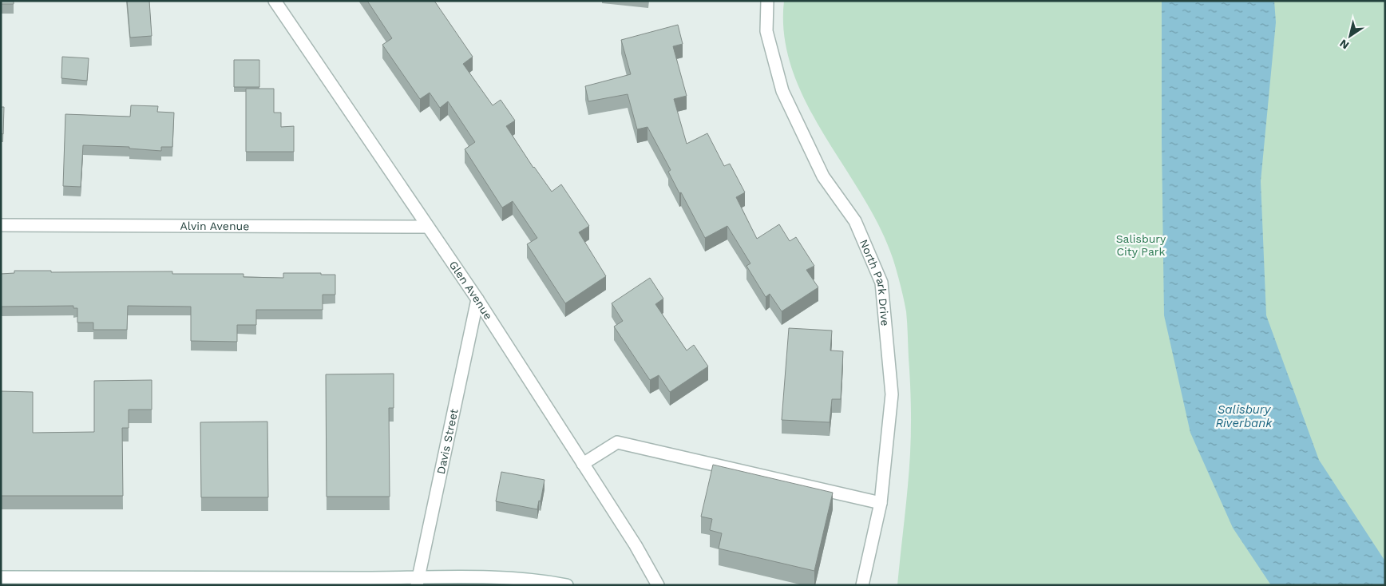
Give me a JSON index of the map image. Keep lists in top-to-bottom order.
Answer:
{
  "streets": {
    "street": [
      "Alvin Avenue",
      "North Park Drive",
      "Glen Avenue",
      "Davis Street"
    ]
  },
  "crossings": [
    ["Alvin Avenue", "Glen Avenue"],
    ["Glen Avenue", "Davis Street"]
  ],
  "water": ["Salisbury Riverbank"],
  "parks": ["Salisbury City Park"],
  "north": "bottom left"
}
